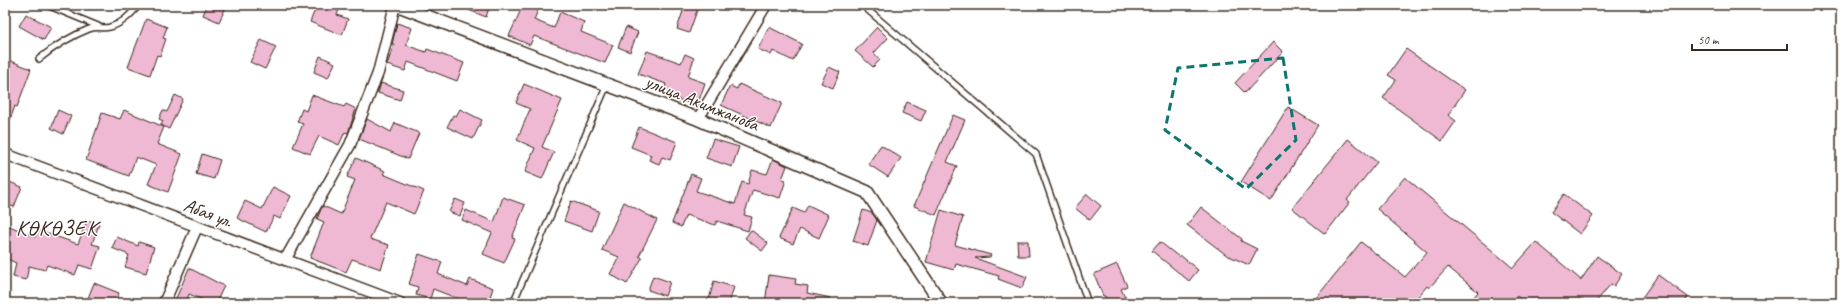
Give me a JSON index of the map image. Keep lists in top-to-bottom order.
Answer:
{
  "streets": {
    "street": ["улица Акимжанова", "Абая ул."]
  },
  "districts": ["КӨКӨЗЕК"],
  "scale_bar": "50 m"
}
